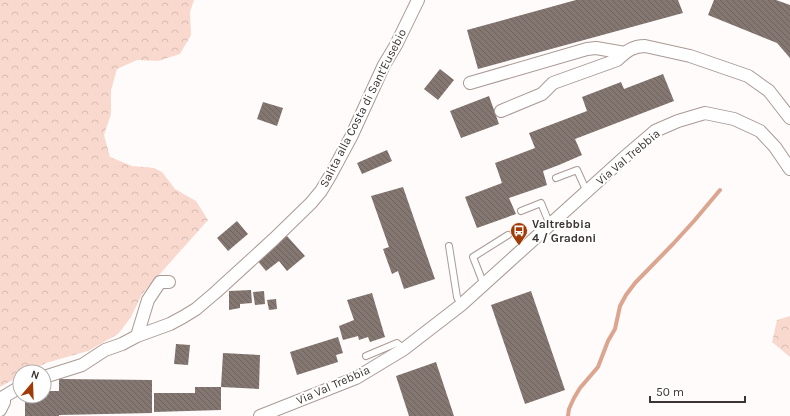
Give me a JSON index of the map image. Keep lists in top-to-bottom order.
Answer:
{
  "streets": {
    "street": ["Salita alla Costa di Sant'Eusebio", "Via Val Trebbia"]
  },
  "places": {
    "bus stop": ["Valtrebbia 4 / Gradoni"]
  },
  "scale_bar": "50 m",
  "north": "top"
}
